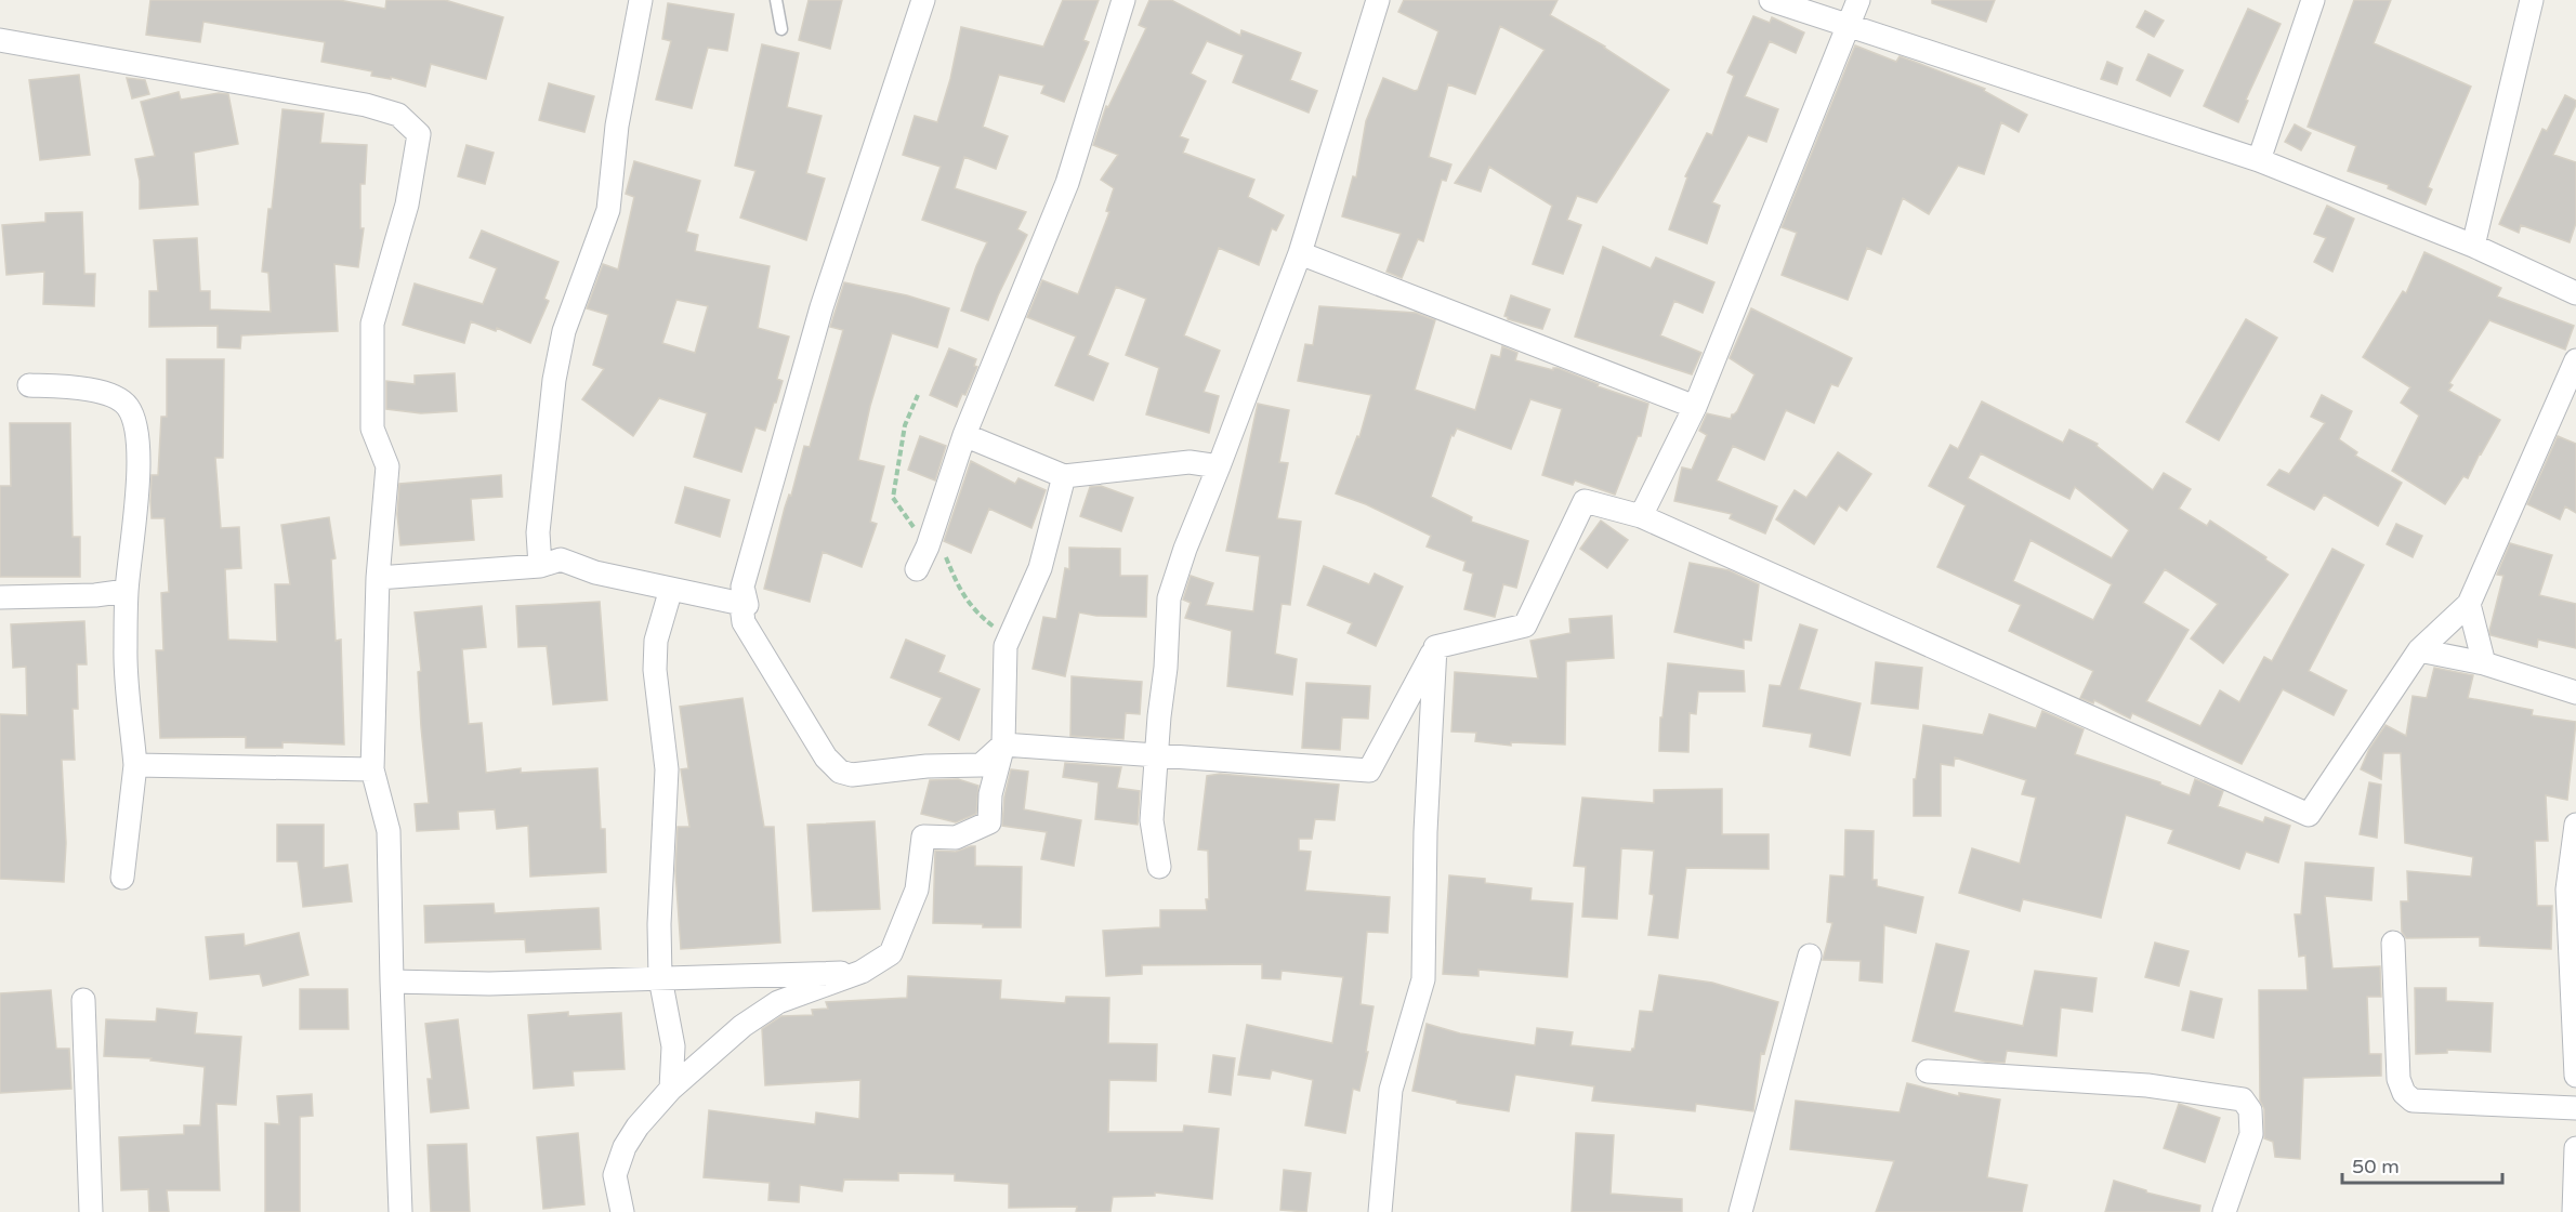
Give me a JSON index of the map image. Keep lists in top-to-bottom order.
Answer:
{
  "scale_bar": "50 m"
}
